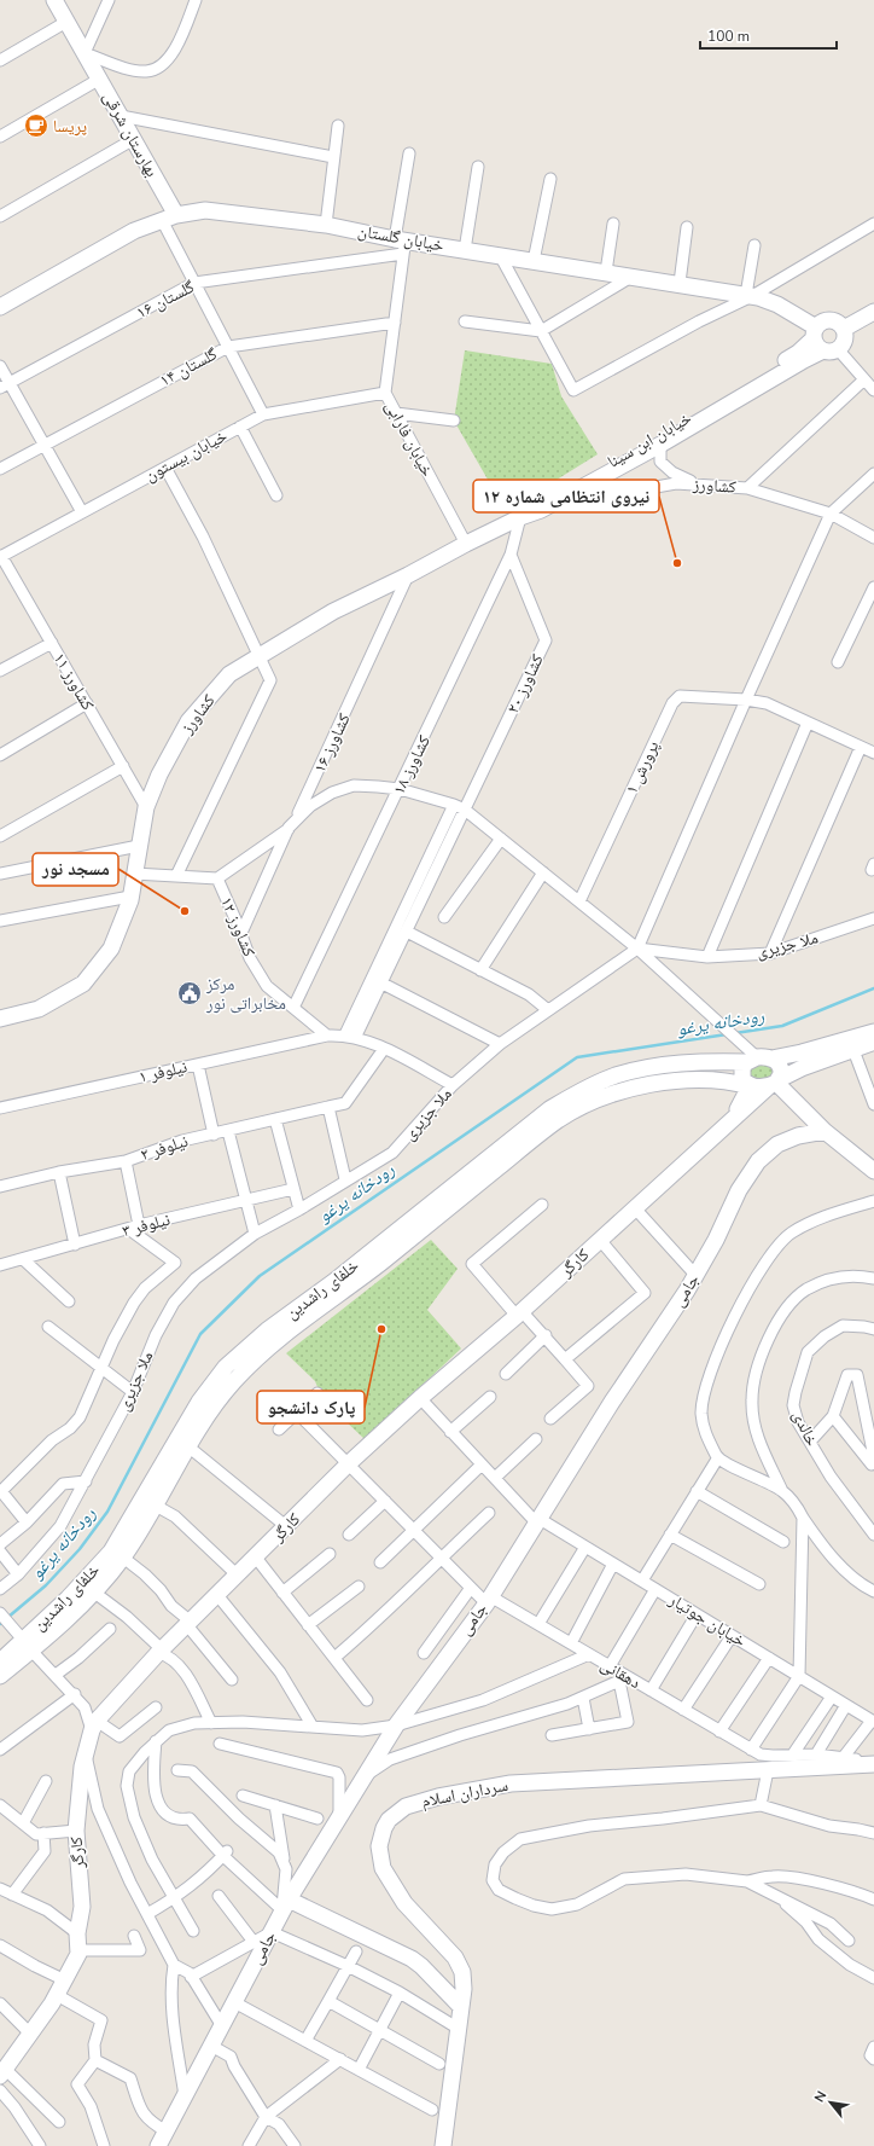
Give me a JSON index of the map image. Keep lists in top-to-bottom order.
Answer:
{
  "streets": {
    "street": [
      "بهارستان شرقی",
      "خیابان گلستان",
      "گلستان ۱۶",
      "گلستان ۱۴",
      "خیابان فارابی",
      "خیابان ابن سینا",
      "خیابان بیستون",
      "کشاورز",
      "کشاورز ۱۱",
      "کشاورز ۲۰",
      "کشاورز ۱۶",
      "کشاورز ۱۸",
      "پرورش ۱",
      "کشاورز ۱۲",
      "ملا جزیری",
      "نیلوفر ۱",
      "نیلوفر ۲",
      "نیلوفر ۳",
      "کارگر",
      "خلفای راشدین",
      "جامی",
      "خالدی",
      "خیابان جوتیار",
      "دهقانی",
      "سرداران اسلام"
    ]
  },
  "crossings": [
    ["بهارستان شرقی", "خیابان گلستان"],
    ["خیابان گلستان", "گلستان ۱۶"],
    ["خیابان گلستان", "خیابان فارابی"],
    ["خیابان گلستان", "خیابان ابن سینا"],
    ["گلستان ۱۶", "خیابان فارابی"],
    ["گلستان ۱۴", "خیابان فارابی"],
    ["خیابان فارابی", "خیابان بیستون"],
    ["خیابان فارابی", "کشاورز"],
    ["خیابان ابن سینا", "کشاورز"],
    ["خیابان ابن سینا", "کشاورز ۱۸"],
    ["خیابان بیستون", "کشاورز ۱۱"],
    ["کشاورز", "کشاورز ۱۱"],
    ["کشاورز", "کشاورز ۱۶"],
    ["کشاورز", "کشاورز ۱۸"],
    ["کشاورز", "کشاورز ۱۲"],
    ["کشاورز ۲۰", "کشاورز ۱۸"],
    ["کشاورز ۱۶", "کشاورز ۱۲"],
    ["کشاورز ۱۸", "کشاورز ۱۲"],
    ["کشاورز ۱۲", "نیلوفر ۱"],
    ["کارگر", "خیابان جوتیار"],
    ["کارگر", "دهقانی"],
    ["جامی", "خیابان جوتیار"],
    ["جامی", "دهقانی"]
  ],
  "water": ["رودخانه یرغو"],
  "places": {
    "cafe": ["پریسا"],
    "other": ["نیروی انتظامی شماره ۱۲", "مسجد نور", "پارک دانشجو"],
    "public building": ["مرکز مخابراتی نور"]
  },
  "scale_bar": "100 m",
  "north": "top left"
}
